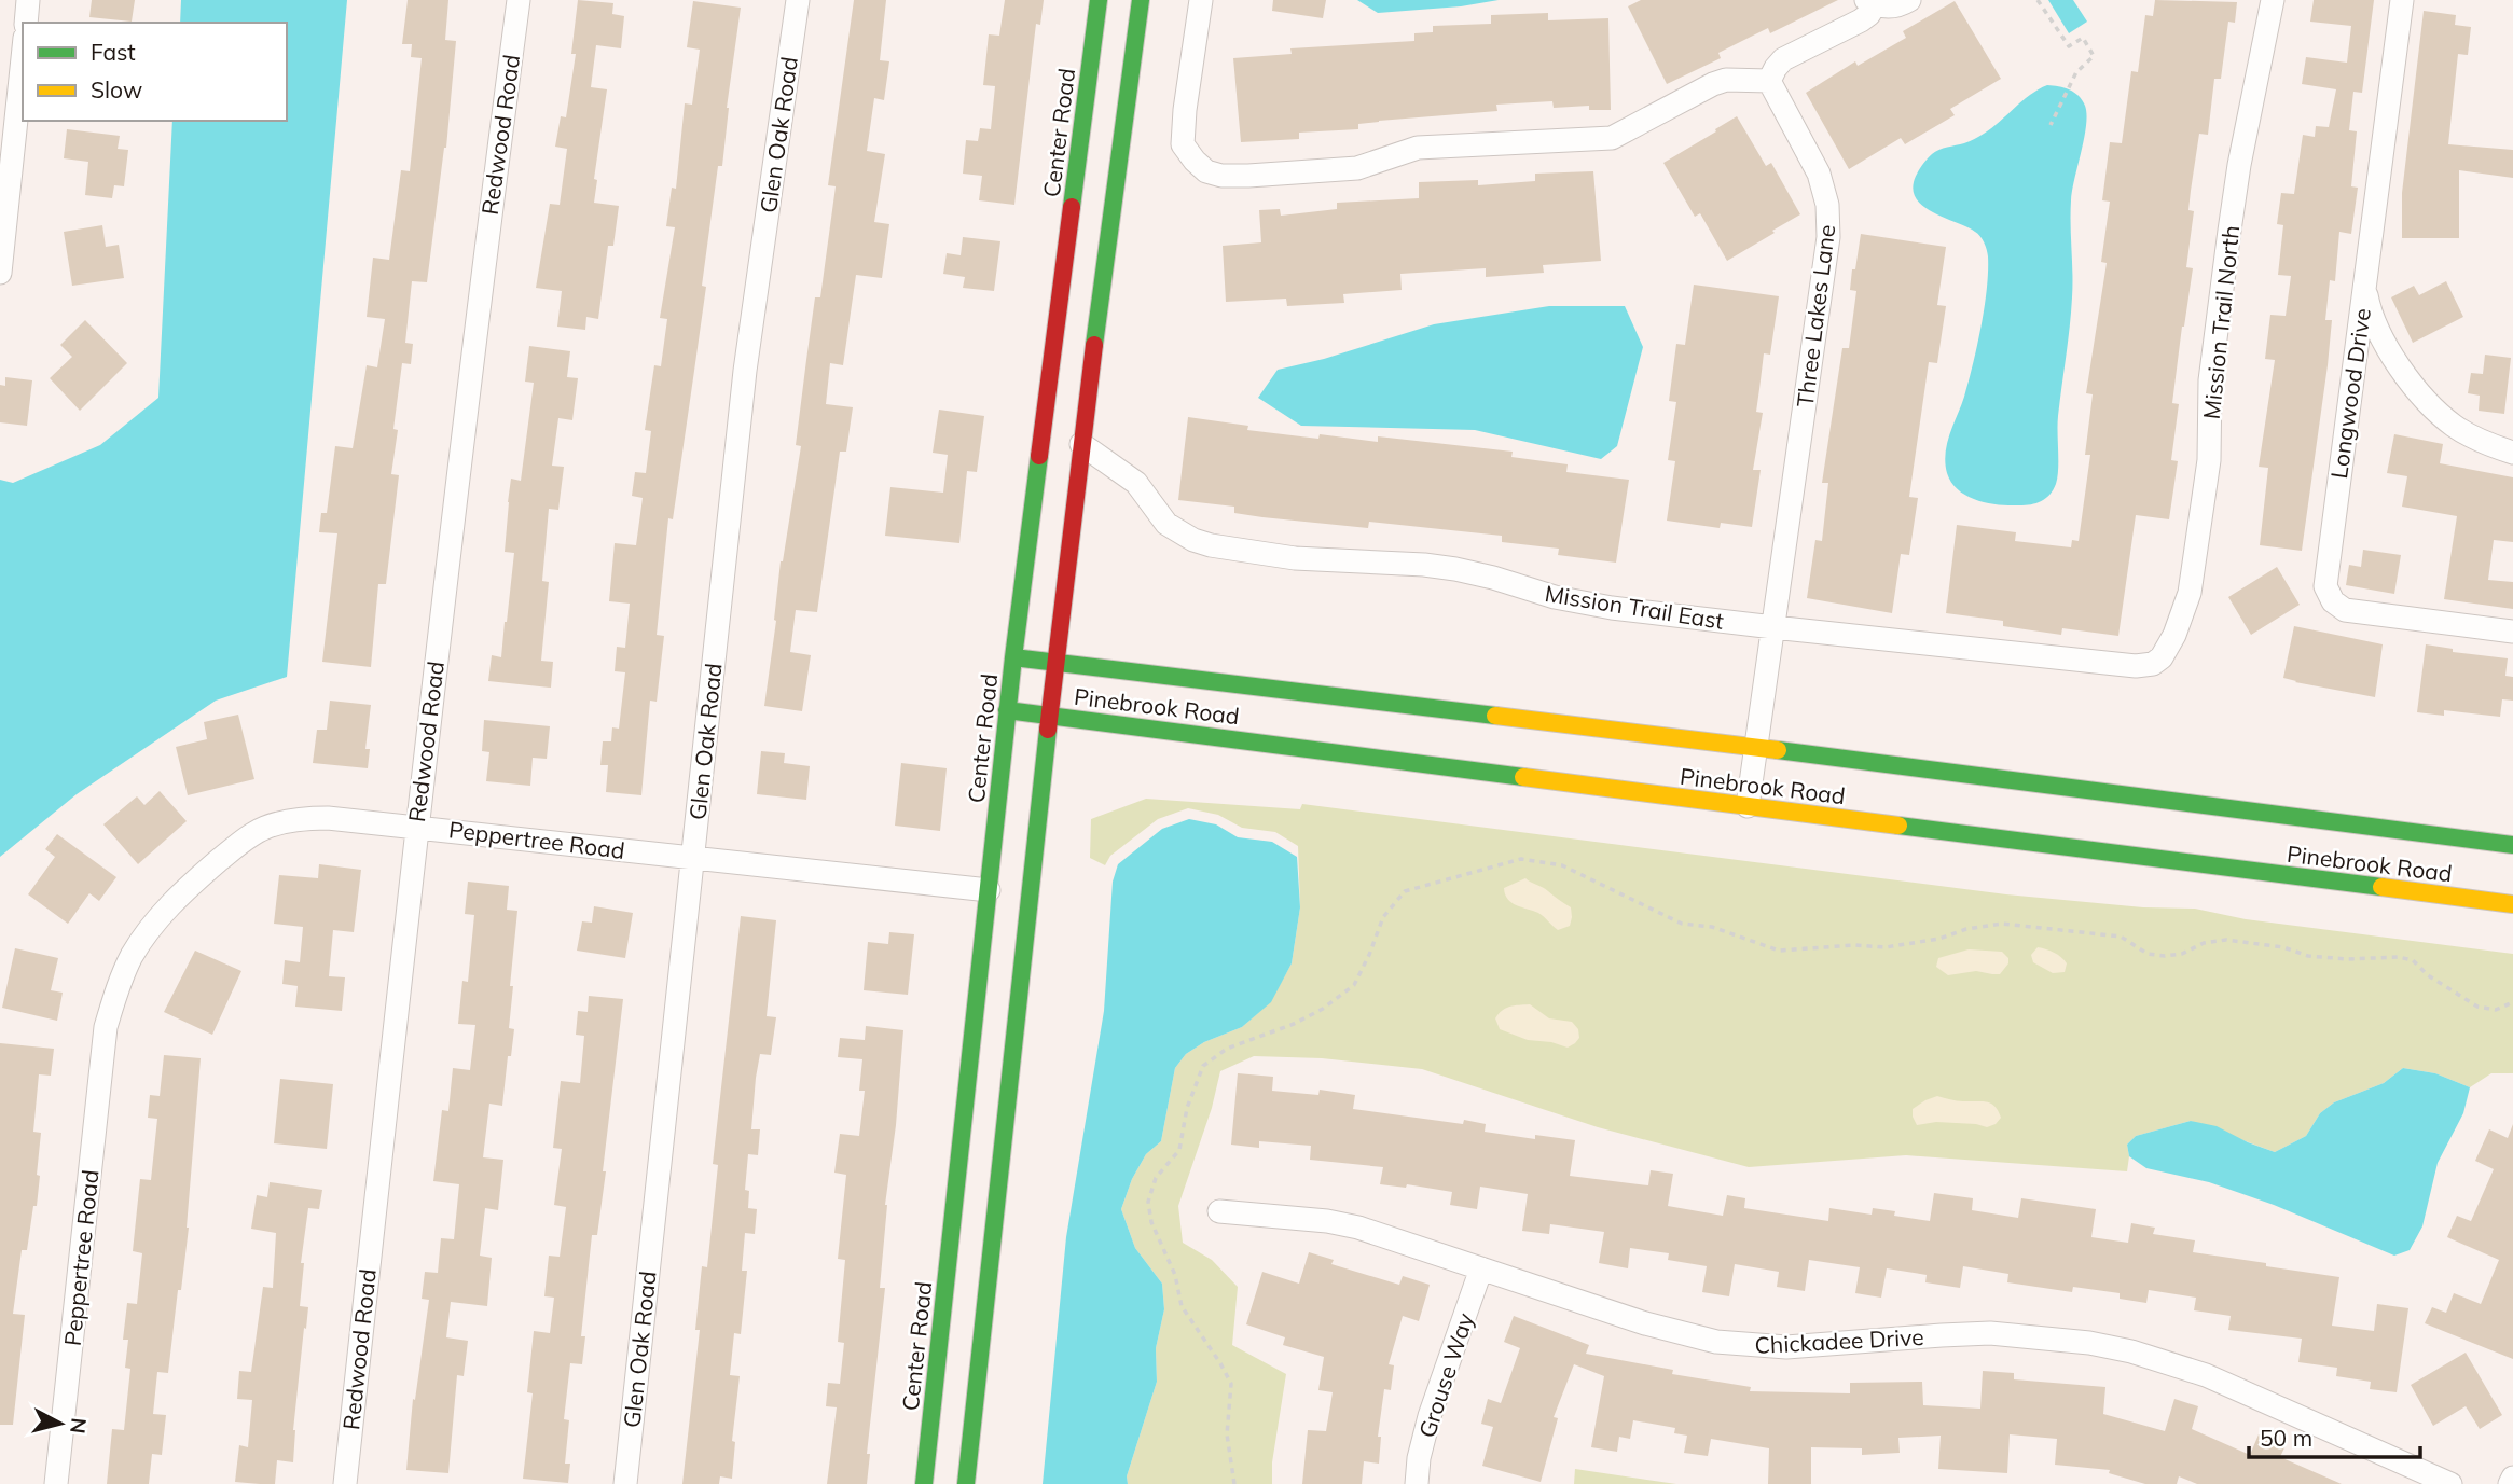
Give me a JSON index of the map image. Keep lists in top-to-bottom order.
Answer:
{
  "streets": {
    "street": [
      "Center Road",
      "Redwood Road",
      "Glen Oak Road",
      "Three Lakes Lane",
      "Mission Trail North",
      "Longwood Drive",
      "Mission Trail East",
      "Pinebrook Road",
      "Peppertree Road",
      "Chickadee Drive",
      "Grouse Way"
    ]
  },
  "crossings": [
    ["Center Road", "Pinebrook Road"],
    ["Center Road", "Peppertree Road"],
    ["Redwood Road", "Peppertree Road"],
    ["Glen Oak Road", "Peppertree Road"],
    ["Three Lakes Lane", "Mission Trail East"],
    ["Three Lakes Lane", "Pinebrook Road"],
    ["Mission Trail North", "Mission Trail East"],
    ["Chickadee Drive", "Grouse Way"]
  ],
  "legend": ["Fast", "Slow"],
  "scale_bar": "50 m",
  "north": "right"
}
